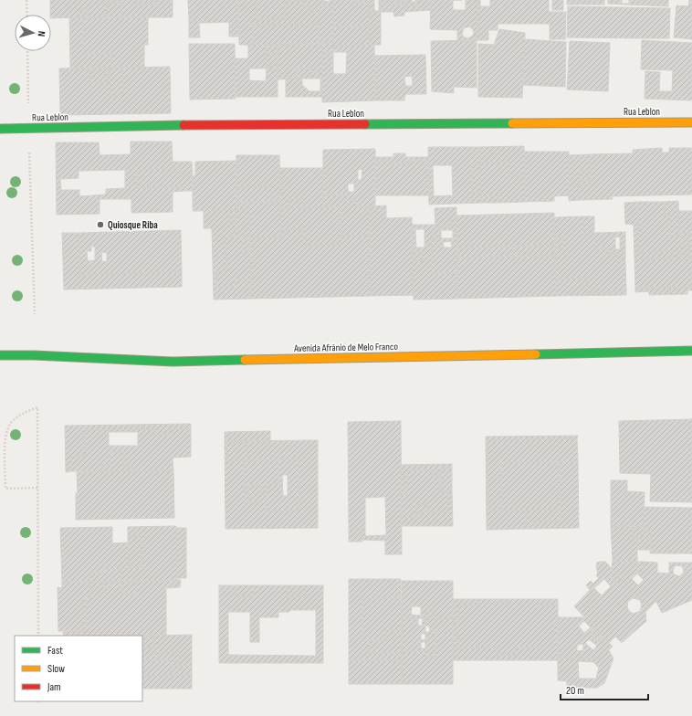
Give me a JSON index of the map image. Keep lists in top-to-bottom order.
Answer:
{
  "streets": {
    "street": ["Rua Leblon", "Avenida Afrânio de Melo Franco"]
  },
  "places": ["Quiosque Riba"],
  "legend": ["Fast", "Slow", "Jam"],
  "scale_bar": "20 m",
  "north": "right"
}
